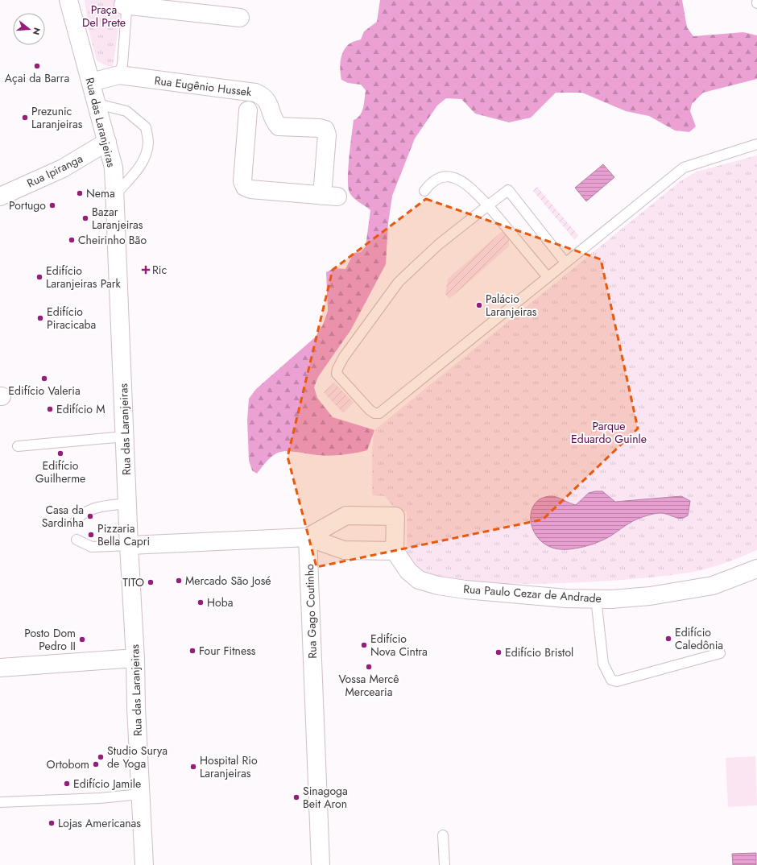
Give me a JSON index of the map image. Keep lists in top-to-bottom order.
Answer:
{
  "streets": {
    "street": [
      "Rua Eugênio Hussek",
      "Rua das Laranjeiras",
      "Rua Ipiranga",
      "Rua Paulo Cezar de Andrade",
      "Rua Gago Coutinho"
    ]
  },
  "crossings": [
    ["Rua Eugênio Hussek", "Rua das Laranjeiras"],
    ["Rua das Laranjeiras", "Rua Ipiranga"]
  ],
  "parks": ["Praça Del Prete", "Parque Eduardo Guinle"],
  "places": {
    "other": [
      "Açai da Barra",
      "Prezunic Laranjeiras",
      "Nema",
      "Portugo",
      "Bazar Laranjeiras",
      "Cheirinho Bão",
      "Edifício Laranjeiras Park",
      "Palácio Laranjeiras",
      "Edifício Piracicaba",
      "Edifício Valeria",
      "Edifício M",
      "Edifício Guilherme",
      "Casa da Sardinha",
      "Pizzaria Bella Capri",
      "Mercado São José",
      "TITO",
      "Hoba",
      "Edifício Caledônia",
      "Posto Dom Pedro II",
      "Edifício Nova Cintra",
      "Four Fitness",
      "Edifício Bristol",
      "Vossa Mercê Mercearia",
      "Studio Surya de Yoga",
      "Ortobom",
      "Hospital Rio Laranjeiras",
      "Edifício Jamile",
      "Sinagoga Beit Aron",
      "Lojas Americanas"
    ],
    "health": ["Ric"]
  },
  "north": "right"
}
